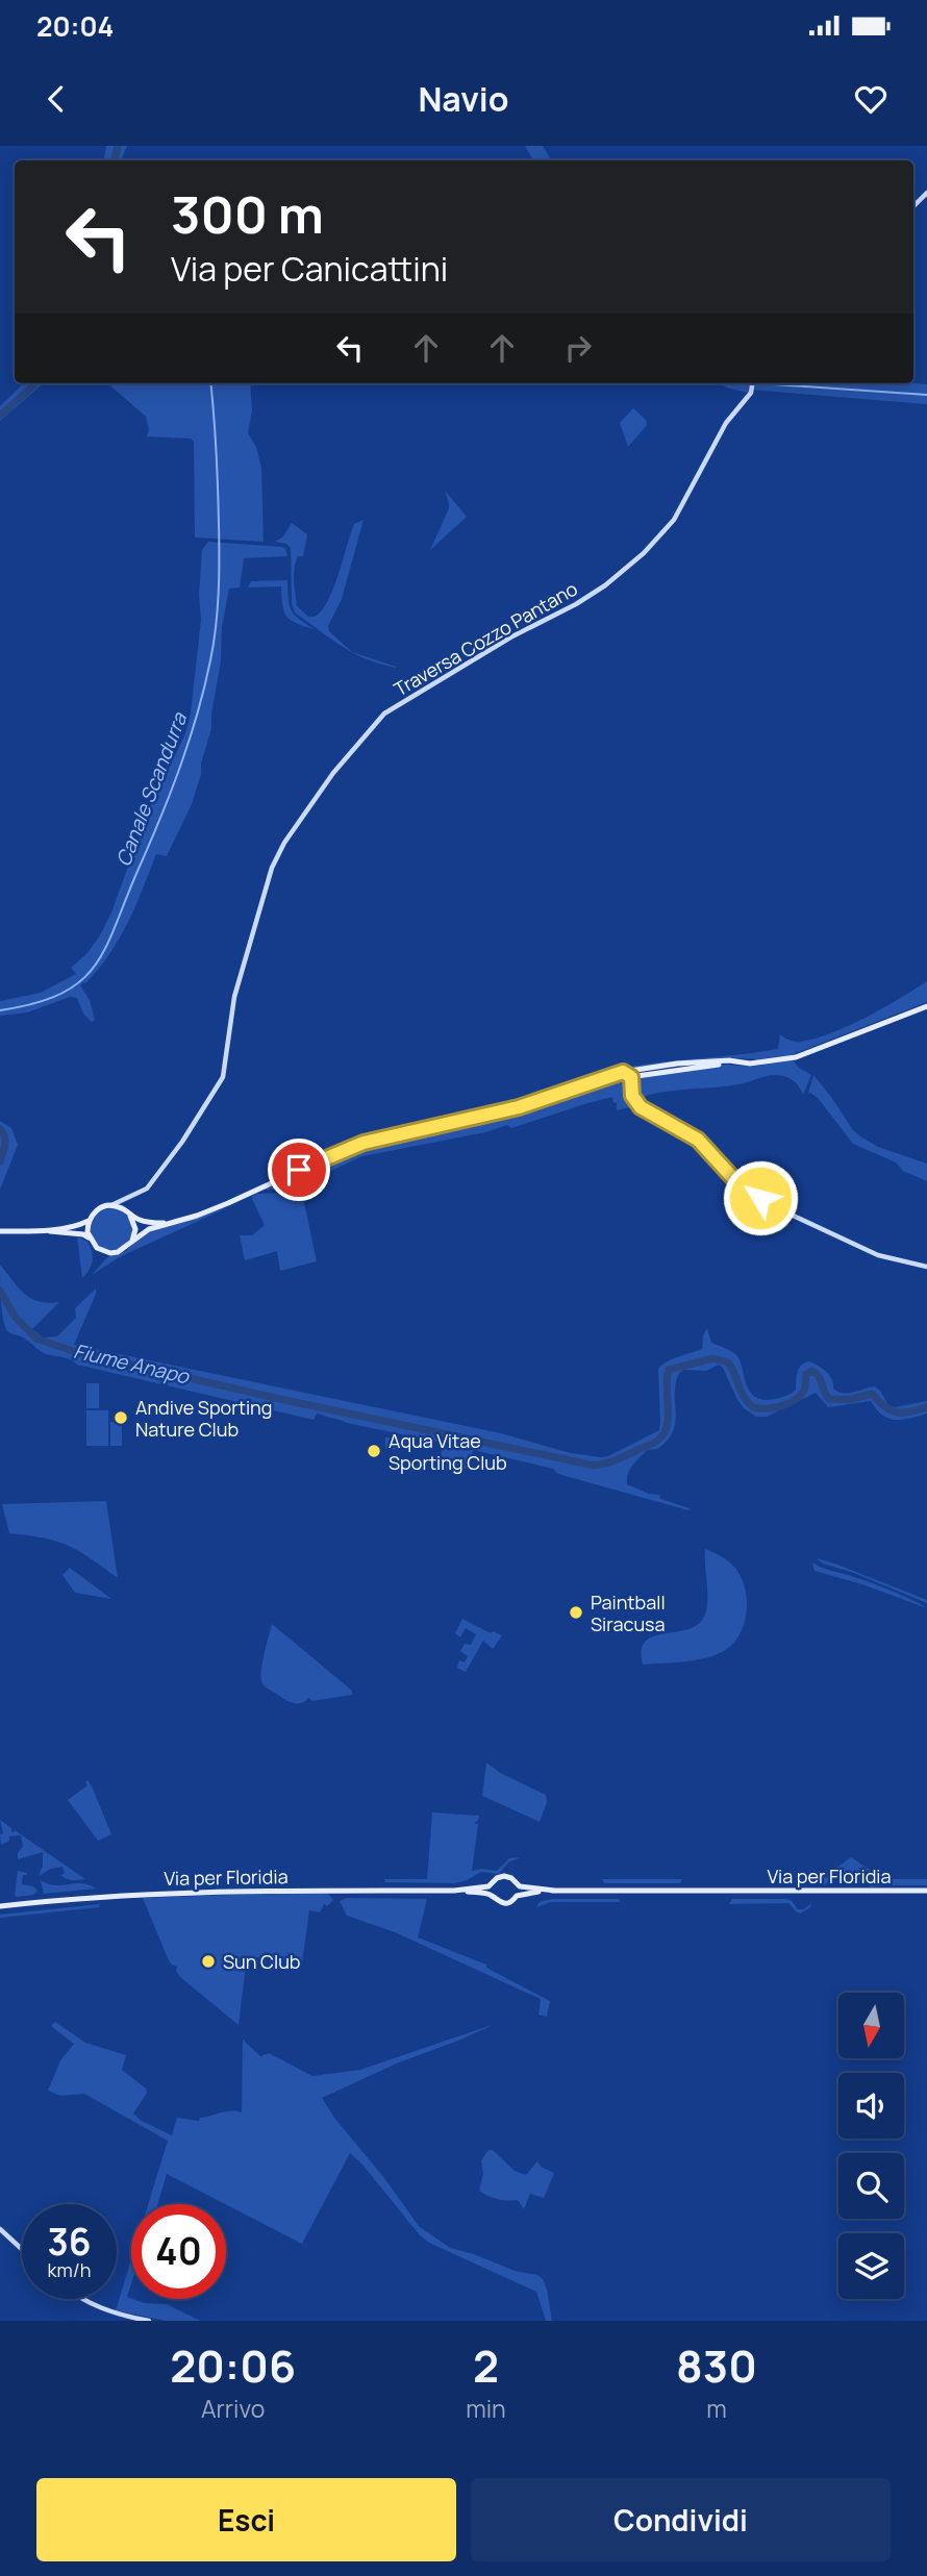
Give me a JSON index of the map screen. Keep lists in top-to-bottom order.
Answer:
{
  "streets": {
    "main road": ["Via per Floridia"],
    "street": ["Traversa Cozzo Pantano"]
  },
  "water": ["Canale Scandurra", "Fiume Anapo"],
  "places": [
    "Andive Sporting Nature Club",
    "Aqua Vitae Sporting Club",
    "Paintball Siracusa",
    "Sun Club"
  ],
  "north": "bottom",
  "page": {
    "status": "20:04",
    "header": "Navio",
    "turn": ["300 m", "Via per Canicattini"],
    "speed": "36 km/h",
    "limit": "40",
    "eta": [
      "20:06",
      "Arrivo",
      "2",
      "min",
      "830",
      "m"
    ],
    "buttons": ["Esci", "Condividi"]
  }
}
